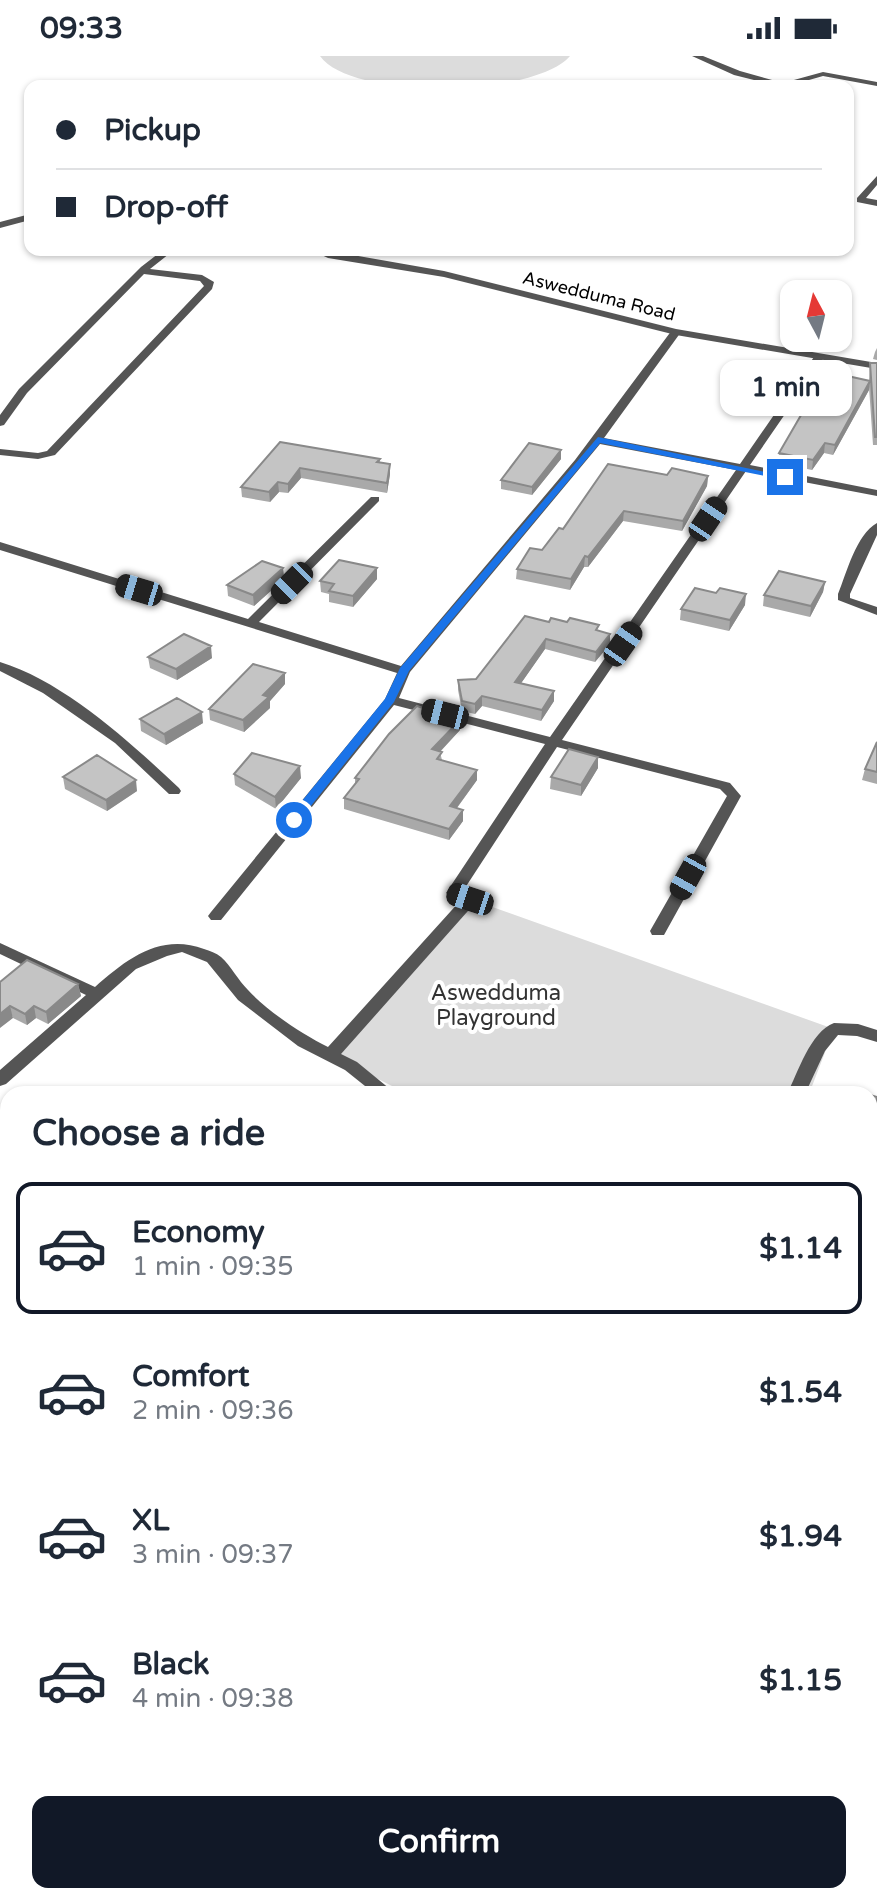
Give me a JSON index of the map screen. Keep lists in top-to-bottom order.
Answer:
{
  "streets": {
    "street": ["Aswedduma Road"]
  },
  "parks": ["Aswedduma Playground"],
  "north": "top",
  "page": {
    "status": "09:33",
    "banner": ["Pickup", "Drop-off"],
    "bubble": "1 min",
    "heading": "Choose a ride",
    "list": [
      {
        "name": "Economy",
        "note": "1 min · 09:35",
        "value": "$1.14"
      },
      {
        "name": "Comfort",
        "note": "2 min · 09:36",
        "value": "$1.54"
      },
      {
        "name": "XL",
        "note": "3 min · 09:37",
        "value": "$1.94"
      },
      {
        "name": "Black",
        "note": "4 min · 09:38",
        "value": "$1.15"
      }
    ],
    "buttons": "Confirm"
  }
}
